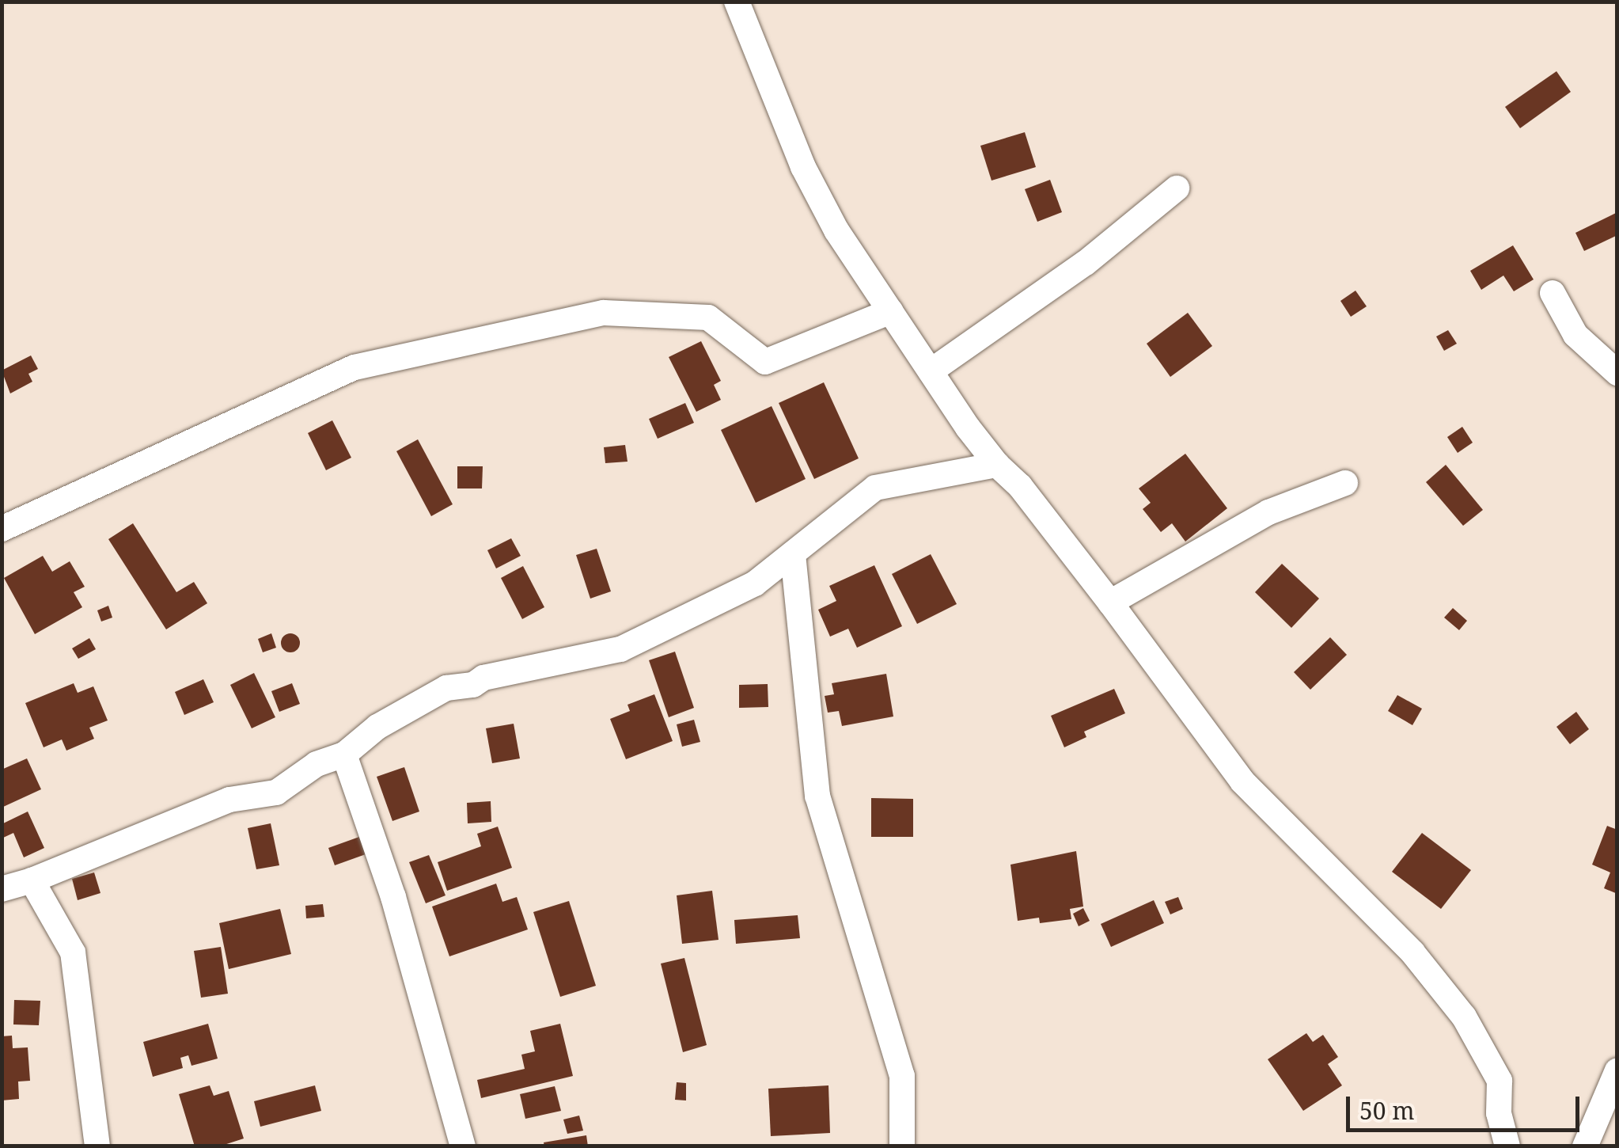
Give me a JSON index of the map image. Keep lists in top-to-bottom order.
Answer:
{
  "scale_bar": "50 m"
}
